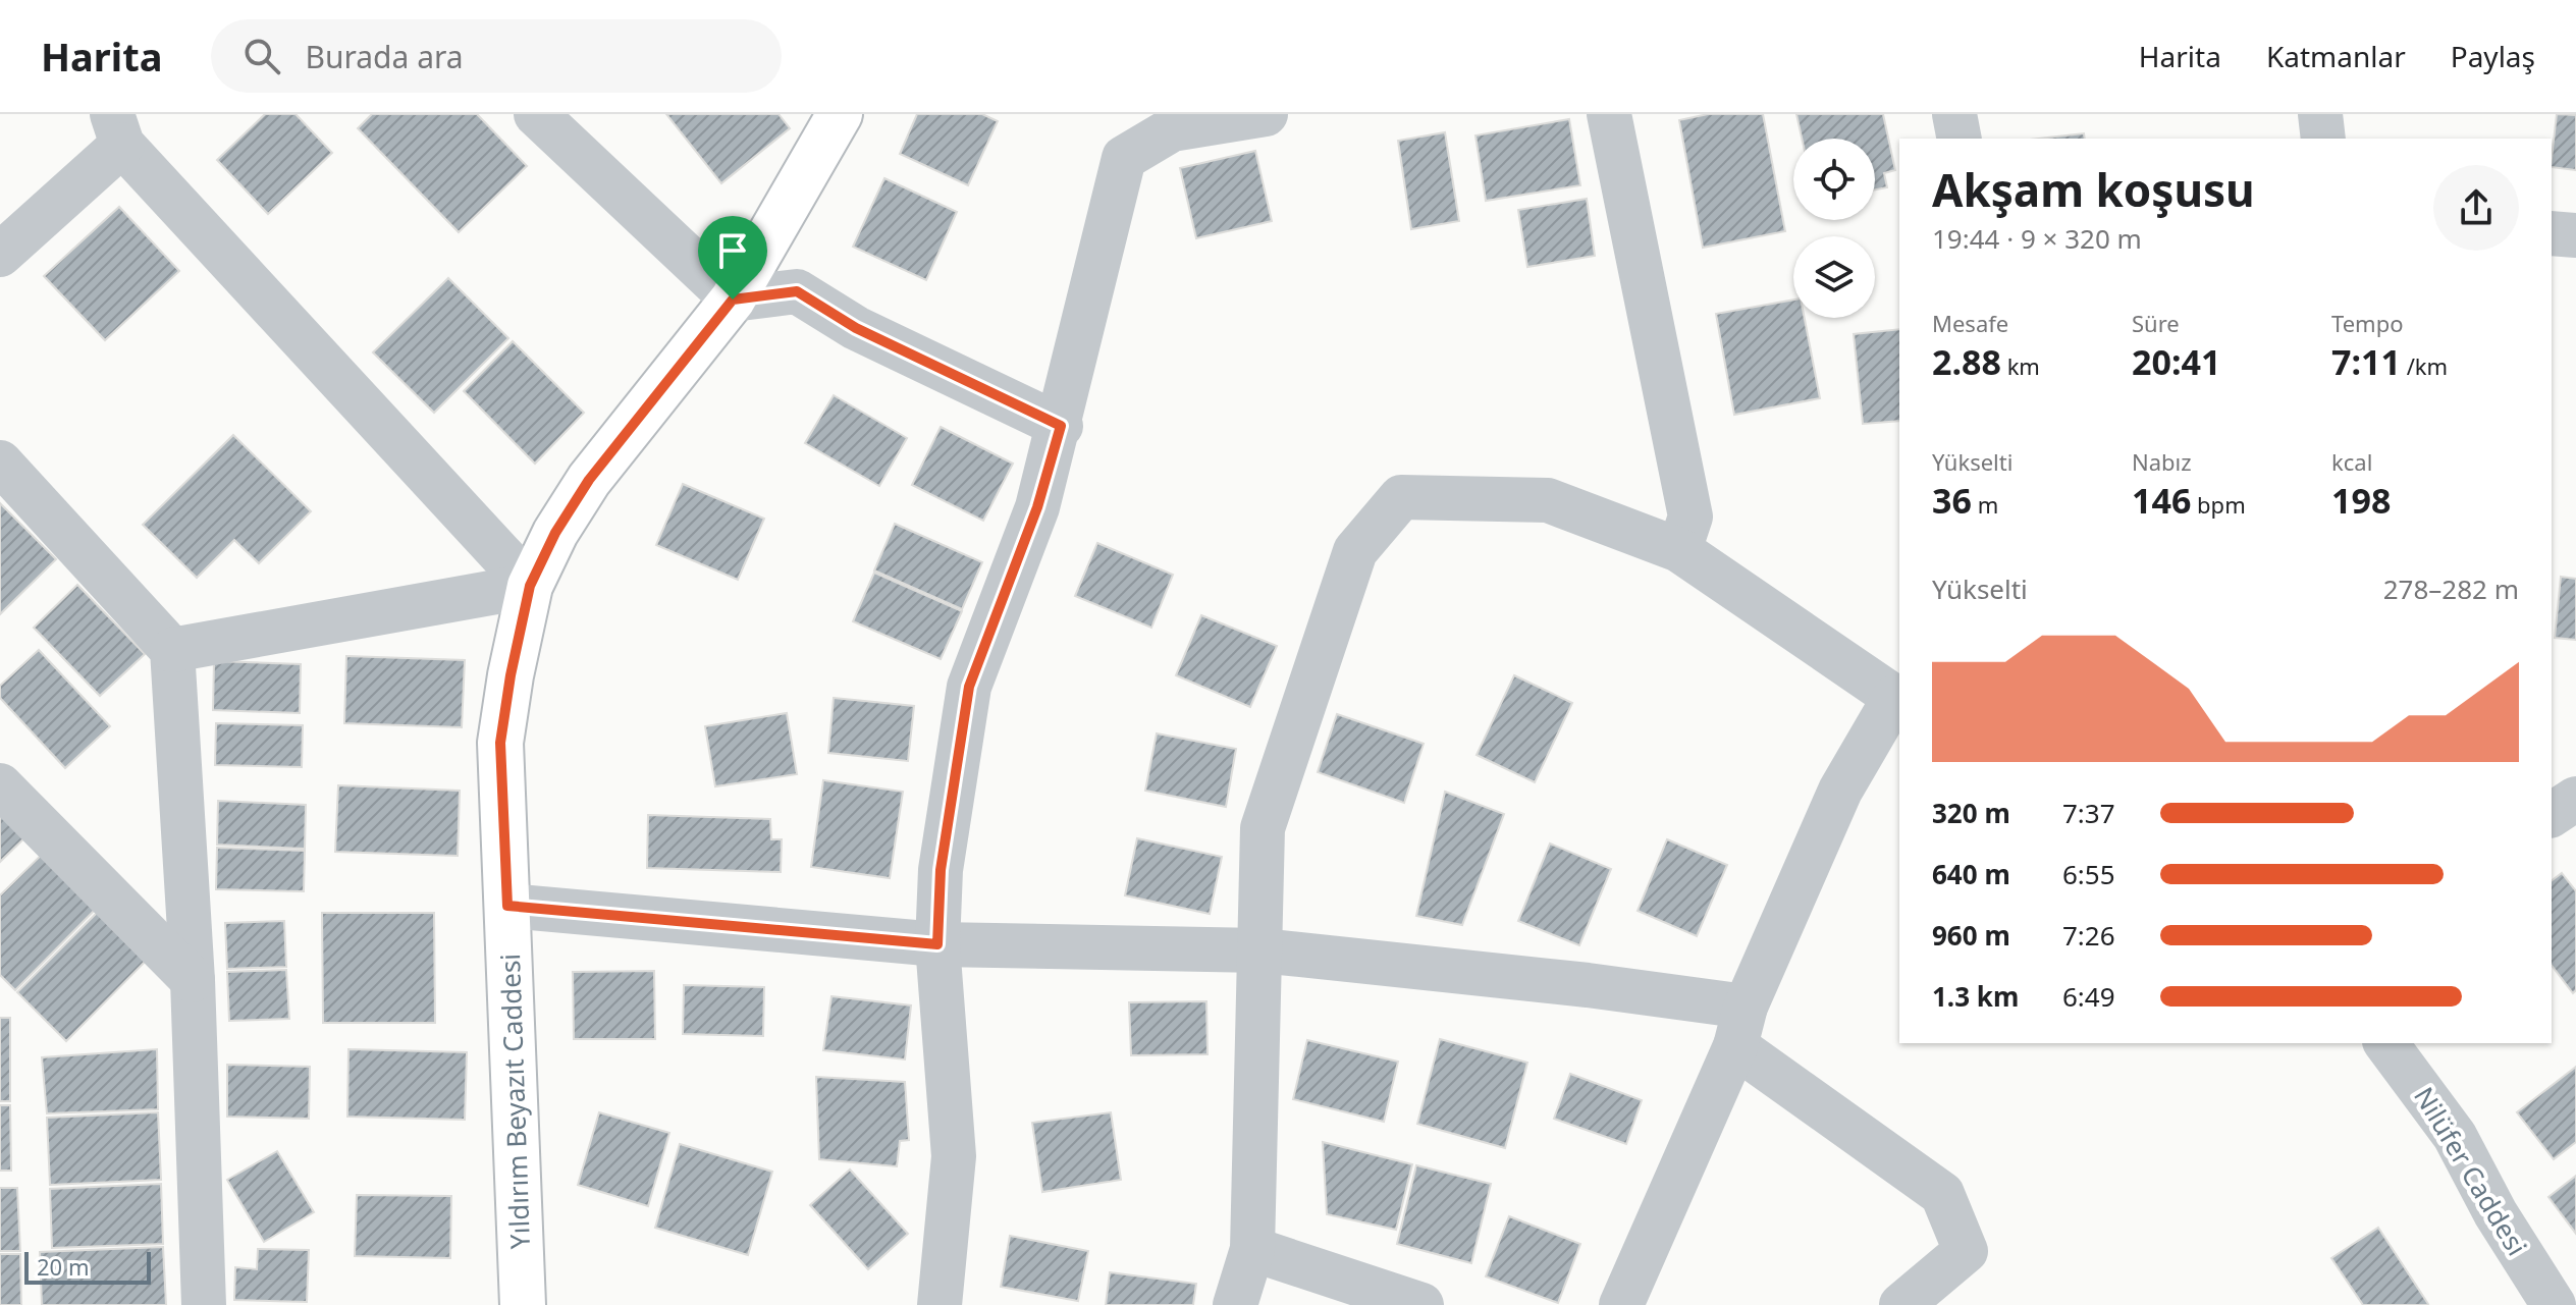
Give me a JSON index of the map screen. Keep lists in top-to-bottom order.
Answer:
{
  "streets": {
    "main road": ["Yıldırım Beyazıt Caddesi"],
    "street": ["Nilüfer Caddesi"]
  },
  "scale_bar": "20 m",
  "page": {
    "header": "Harita",
    "search": "Burada ara",
    "nav": ["Harita", "Katmanlar", "Paylaş"],
    "heading": ["Akşam koşusu", "19:44 · 9 × 320 m"],
    "stats": [
      ["Mesafe", "2.88 km"],
      ["Süre", "20:41"],
      ["Tempo", "7:11 /km"],
      ["Yükselti", "36 m"],
      ["Nabız", "146 bpm"],
      ["kcal", "198"]
    ],
    "chart": ["Yükselti", "278–282 m"],
    "list": [
      {
        "name": "320 m",
        "note": "7:37"
      },
      {
        "name": "640 m",
        "note": "6:55"
      },
      {
        "name": "960 m",
        "note": "7:26"
      },
      {
        "name": "1.3 km",
        "note": "6:49"
      }
    ],
    "scale": "20 m"
  }
}
